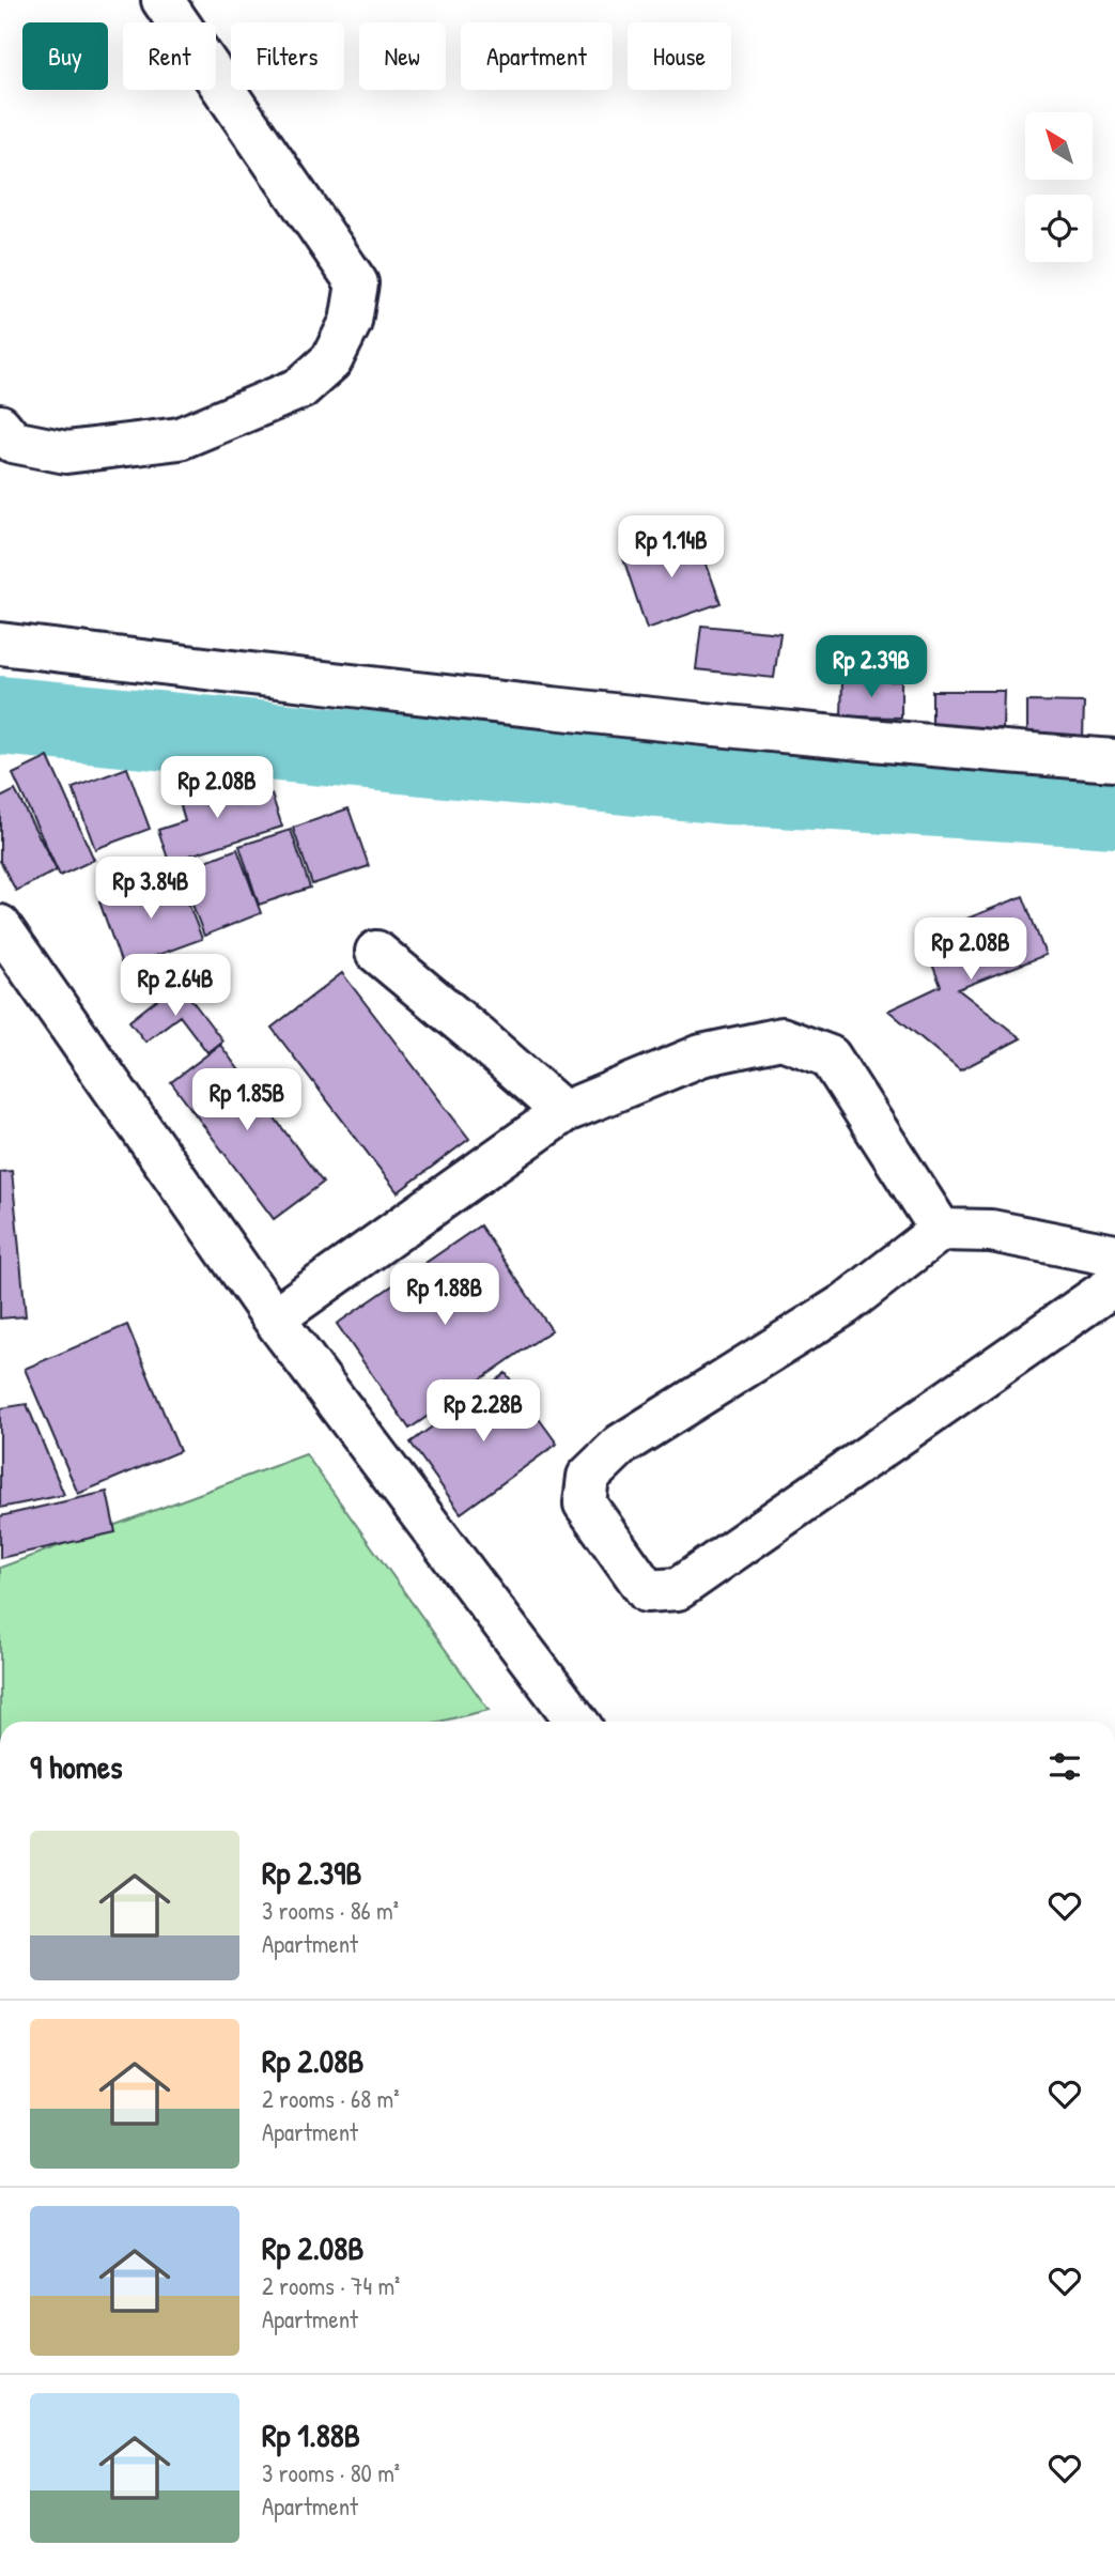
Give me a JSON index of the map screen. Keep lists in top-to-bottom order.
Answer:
{
  "north": "top left",
  "page": {
    "chip": [
      "Buy",
      "Rent",
      "Filters",
      "New",
      "Apartment",
      "House"
    ],
    "price": [
      "Rp 1.14B",
      "Rp 2.39B",
      "Rp 2.08B",
      "Rp 3.84B",
      "Rp 2.08B",
      "Rp 2.64B",
      "Rp 1.85B",
      "Rp 1.88B",
      "Rp 2.28B"
    ],
    "heading": "9 homes",
    "list": [
      {
        "name": "Rp 2.39B",
        "note": "3 rooms · 86 m² · Apartment"
      },
      {
        "name": "Rp 2.08B",
        "note": "2 rooms · 68 m² · Apartment"
      },
      {
        "name": "Rp 2.08B",
        "note": "2 rooms · 74 m² · Apartment"
      },
      {
        "name": "Rp 1.88B",
        "note": "3 rooms · 80 m² · Apartment"
      }
    ]
  }
}
